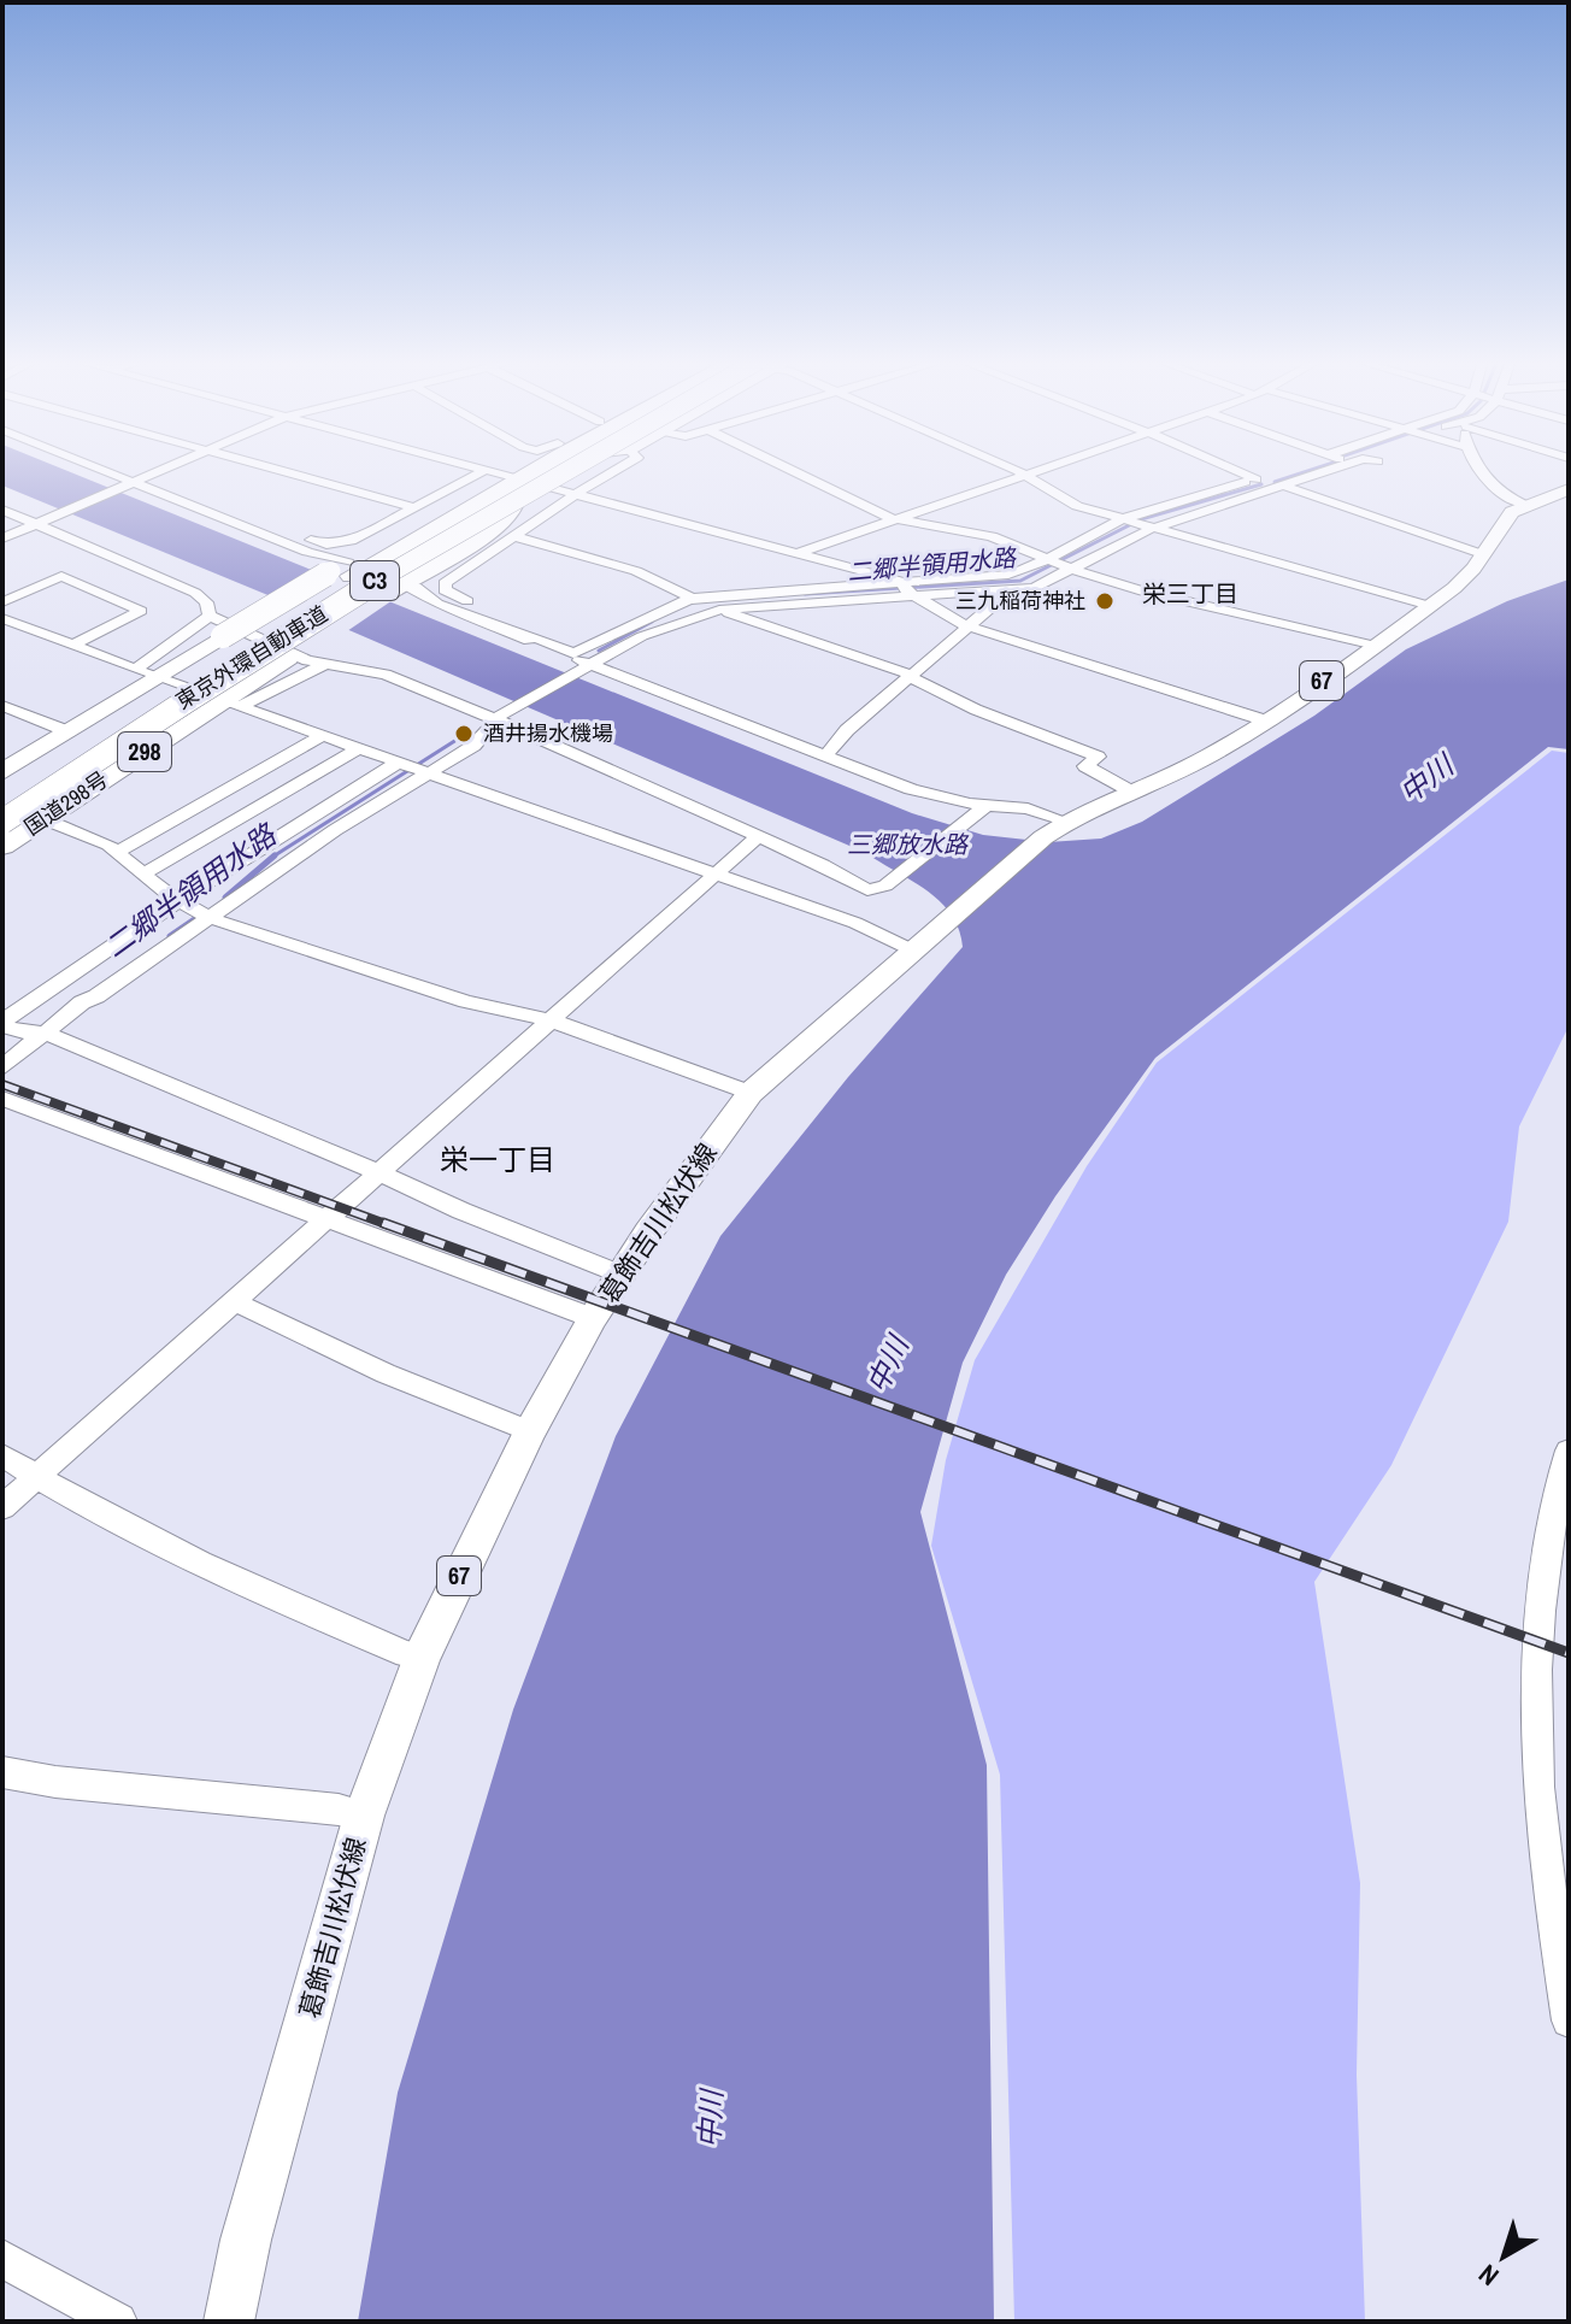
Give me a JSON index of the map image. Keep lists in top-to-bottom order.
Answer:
{
  "streets": {
    "highway": [
      "C3",
      "東京外環自動車道",
      "298",
      "国道298号"
    ],
    "main road": ["67", "葛飾吉川松伏線"]
  },
  "districts": ["栄三丁目", "栄一丁目"],
  "water": ["二郷半領用水路", "中川", "三郷放水路"],
  "places": ["三九稲荷神社", "酒井揚水機場"],
  "north": "bottom left"
}
